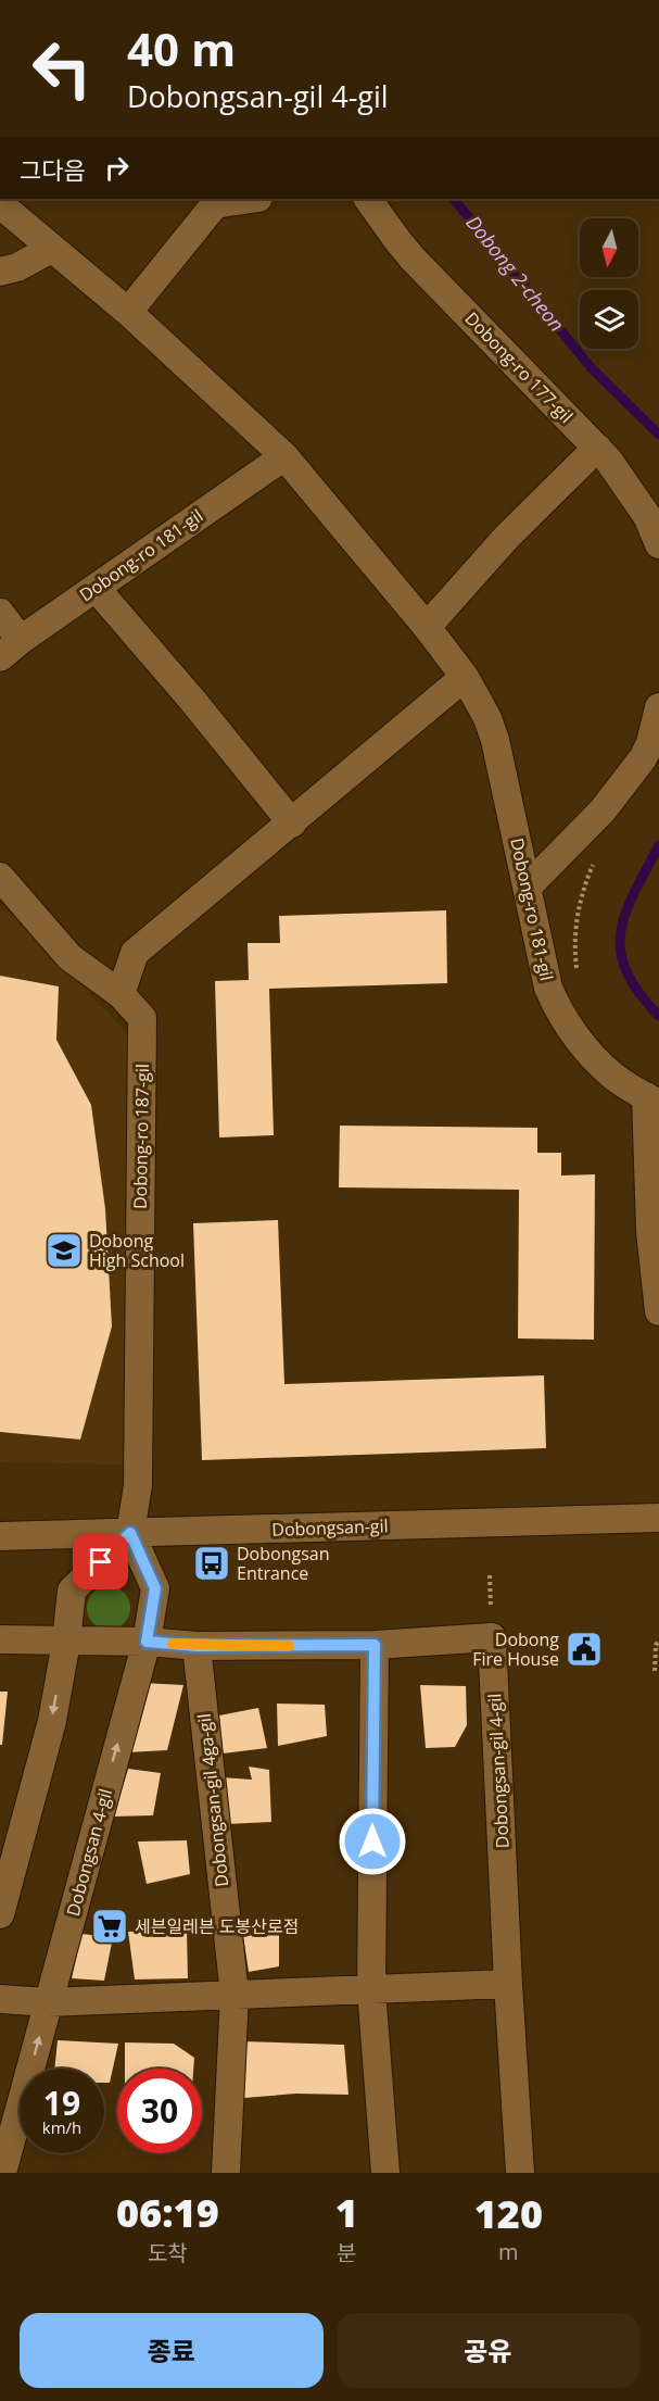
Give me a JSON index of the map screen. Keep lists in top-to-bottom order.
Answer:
{
  "streets": {
    "street": [
      "Dobong-ro 177-gil",
      "Dobong-ro 181-gil",
      "Dobong-ro 187-gil",
      "Dobongsan-gil",
      "Dobongsan-gil 4-gil",
      "Dobongsan-gil 4ga-gil",
      "Dobongsan 4-gil"
    ]
  },
  "crossings": [
    ["Dobong-ro 187-gil", "Dobongsan-gil"],
    ["Dobong-ro 187-gil", "Dobongsan 4-gil"],
    ["Dobongsan-gil", "Dobongsan 4-gil"],
    ["Dobongsan-gil 4-gil", "Dobongsan-gil 4ga-gil"],
    ["Dobongsan-gil 4-gil", "Dobongsan 4-gil"]
  ],
  "water": ["Dobong 2-cheon"],
  "places": {
    "school or university": ["Dobong High School"],
    "bus stop": ["Dobongsan Entrance"],
    "public building": ["Dobong Fire House"],
    "supermarket": ["세븐일레븐 도봉산로점"]
  },
  "north": "bottom",
  "page": {
    "turn": ["40 m", "Dobongsan-gil 4-gil"],
    "then": "그다음",
    "speed": "19 km/h",
    "limit": "30",
    "eta": [
      "06:19",
      "도착",
      "1",
      "분",
      "120",
      "m"
    ],
    "buttons": ["종료", "공유"]
  }
}
